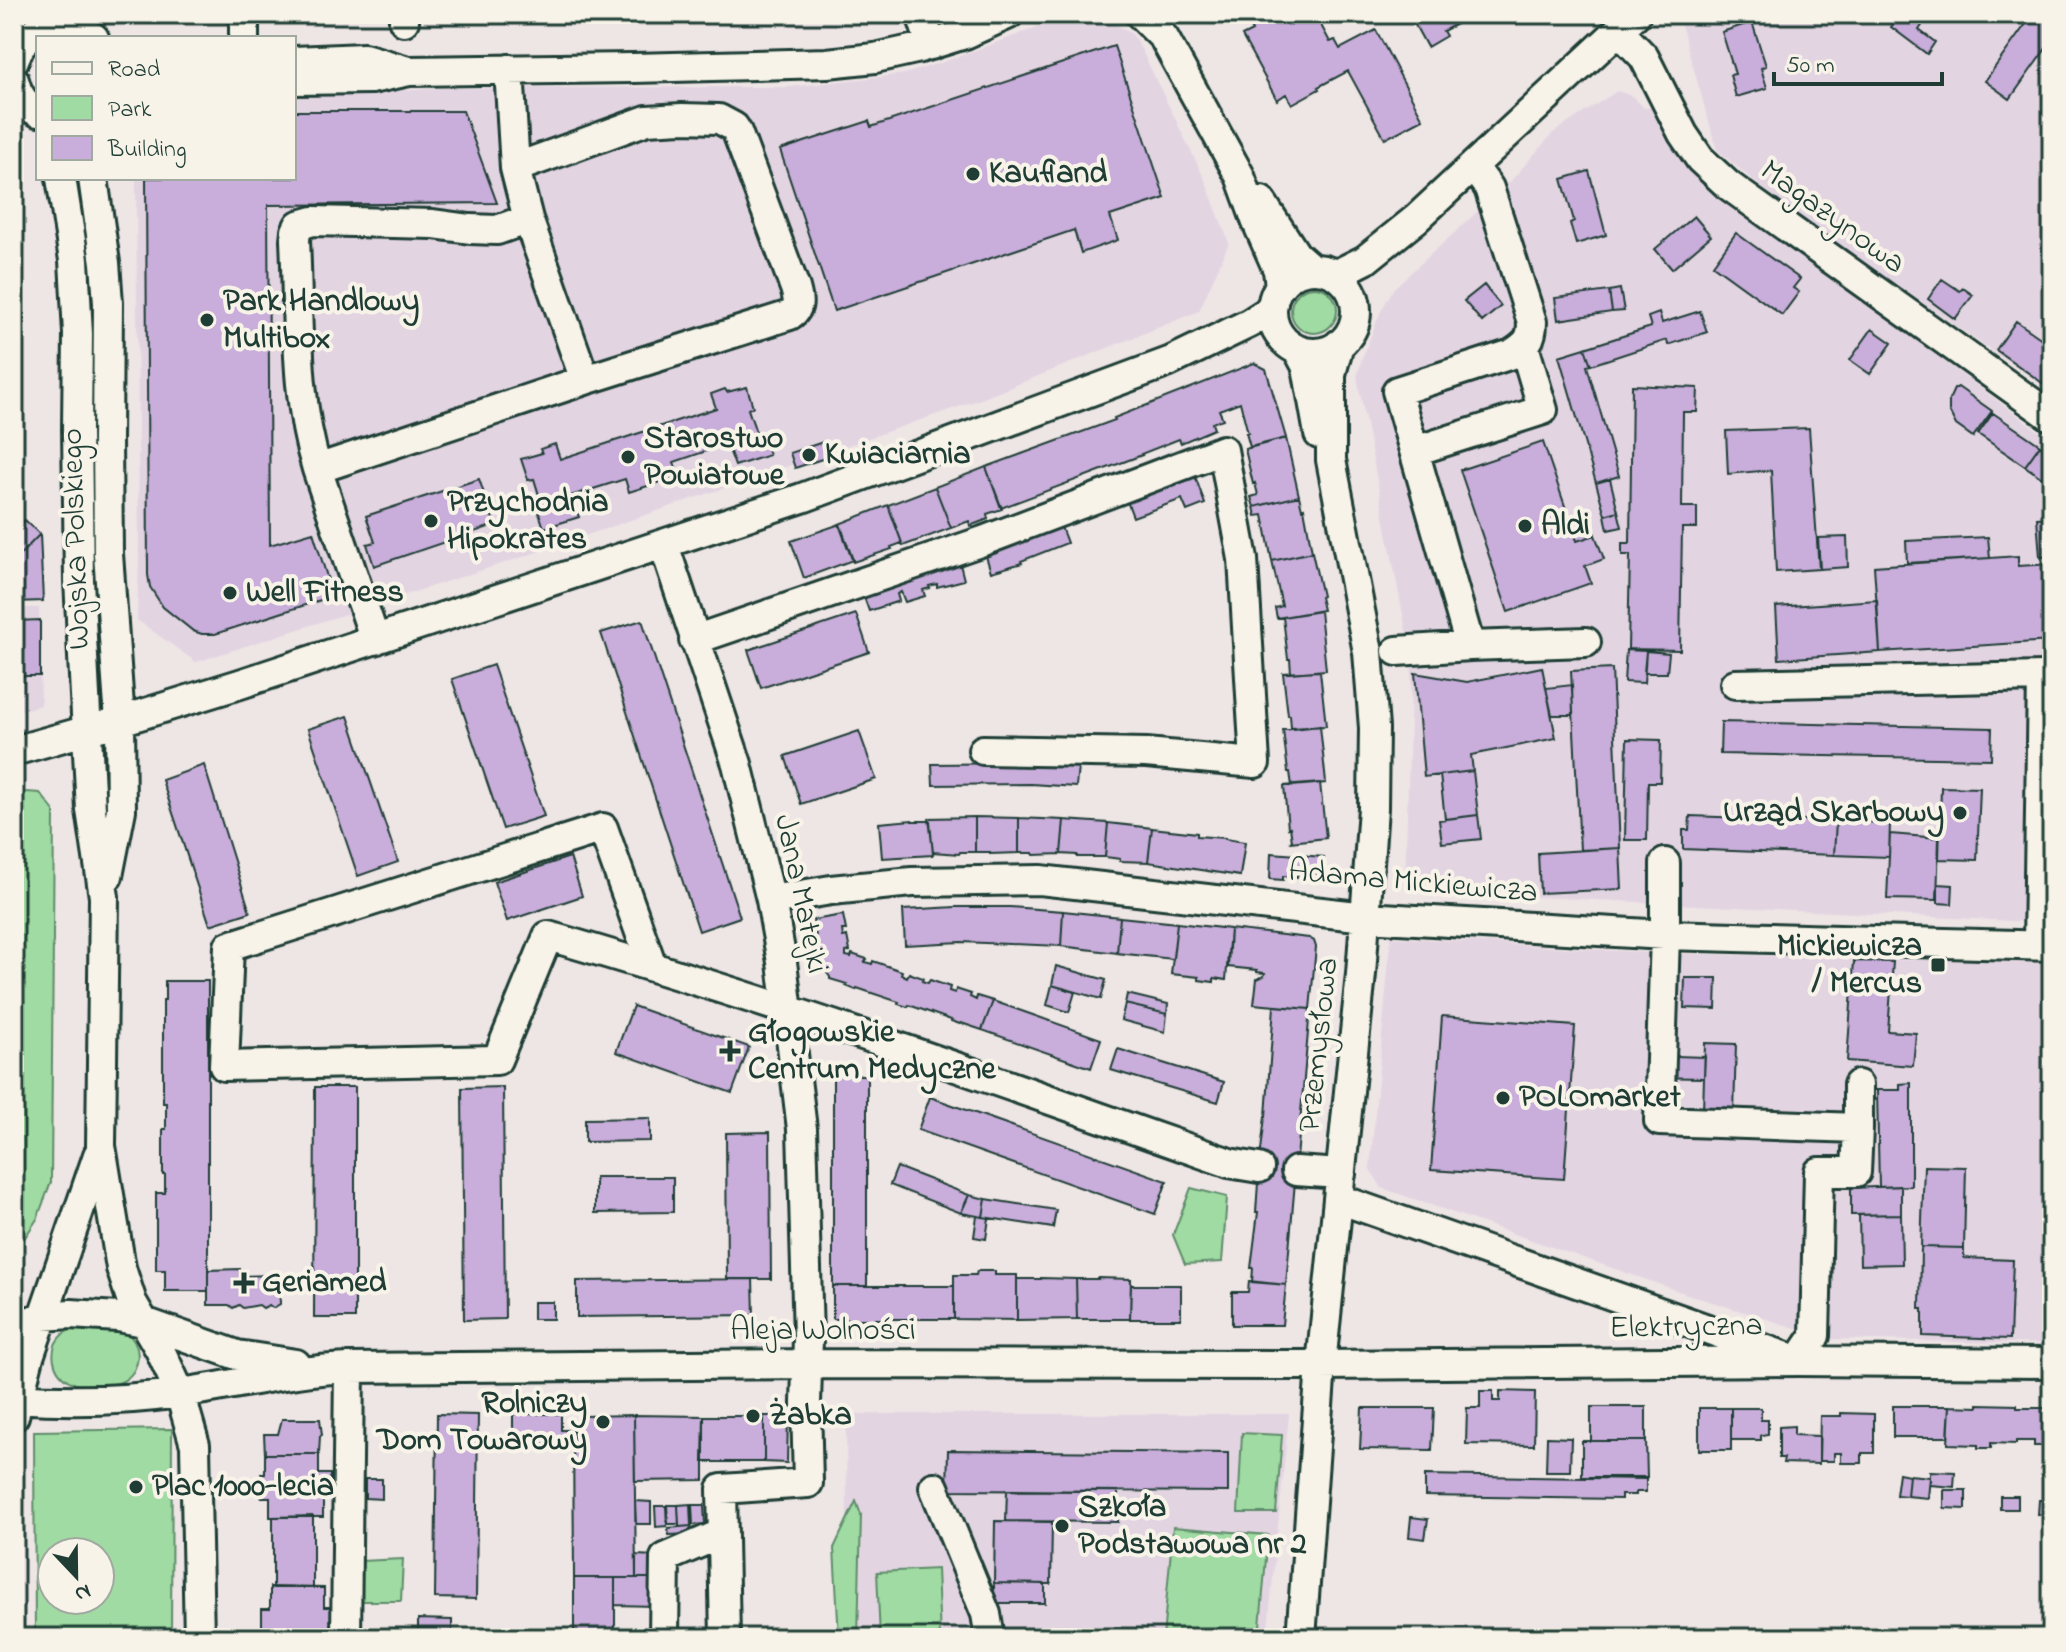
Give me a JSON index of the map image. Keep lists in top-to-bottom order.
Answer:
{
  "streets": {
    "street": [
      "Magazynowa",
      "Wojska Polskiego",
      "Adama Mickiewicza",
      "Jana Matejki",
      "Przemysłowa",
      "Elektryczna",
      "Aleja Wolności"
    ]
  },
  "crossings": [
    ["Wojska Polskiego", "Aleja Wolności"],
    ["Adama Mickiewicza", "Jana Matejki"],
    ["Adama Mickiewicza", "Przemysłowa"],
    ["Jana Matejki", "Aleja Wolności"],
    ["Przemysłowa", "Elektryczna"],
    ["Przemysłowa", "Aleja Wolności"],
    ["Elektryczna", "Aleja Wolności"]
  ],
  "places": {
    "other": [
      "Kaufland",
      "Park Handlowy Multibox",
      "Kwiaciarnia",
      "Starostwo Powiatowe",
      "Przychodnia Hipokrates",
      "Aldi",
      "Well Fitness",
      "Urząd Skarbowy",
      "POLOmarket",
      "Żabka",
      "Rolniczy Dom Towarowy",
      "Plac 1000-lecia",
      "Szkoła Podstawowa nr 2"
    ],
    "transit": ["Mickiewicza / Mercus"],
    "health": ["Głogowskie Centrum Medyczne", "Geriamed"]
  },
  "legend": ["Road", "Park", "Building"],
  "scale_bar": "50 m",
  "north": "bottom"
}
